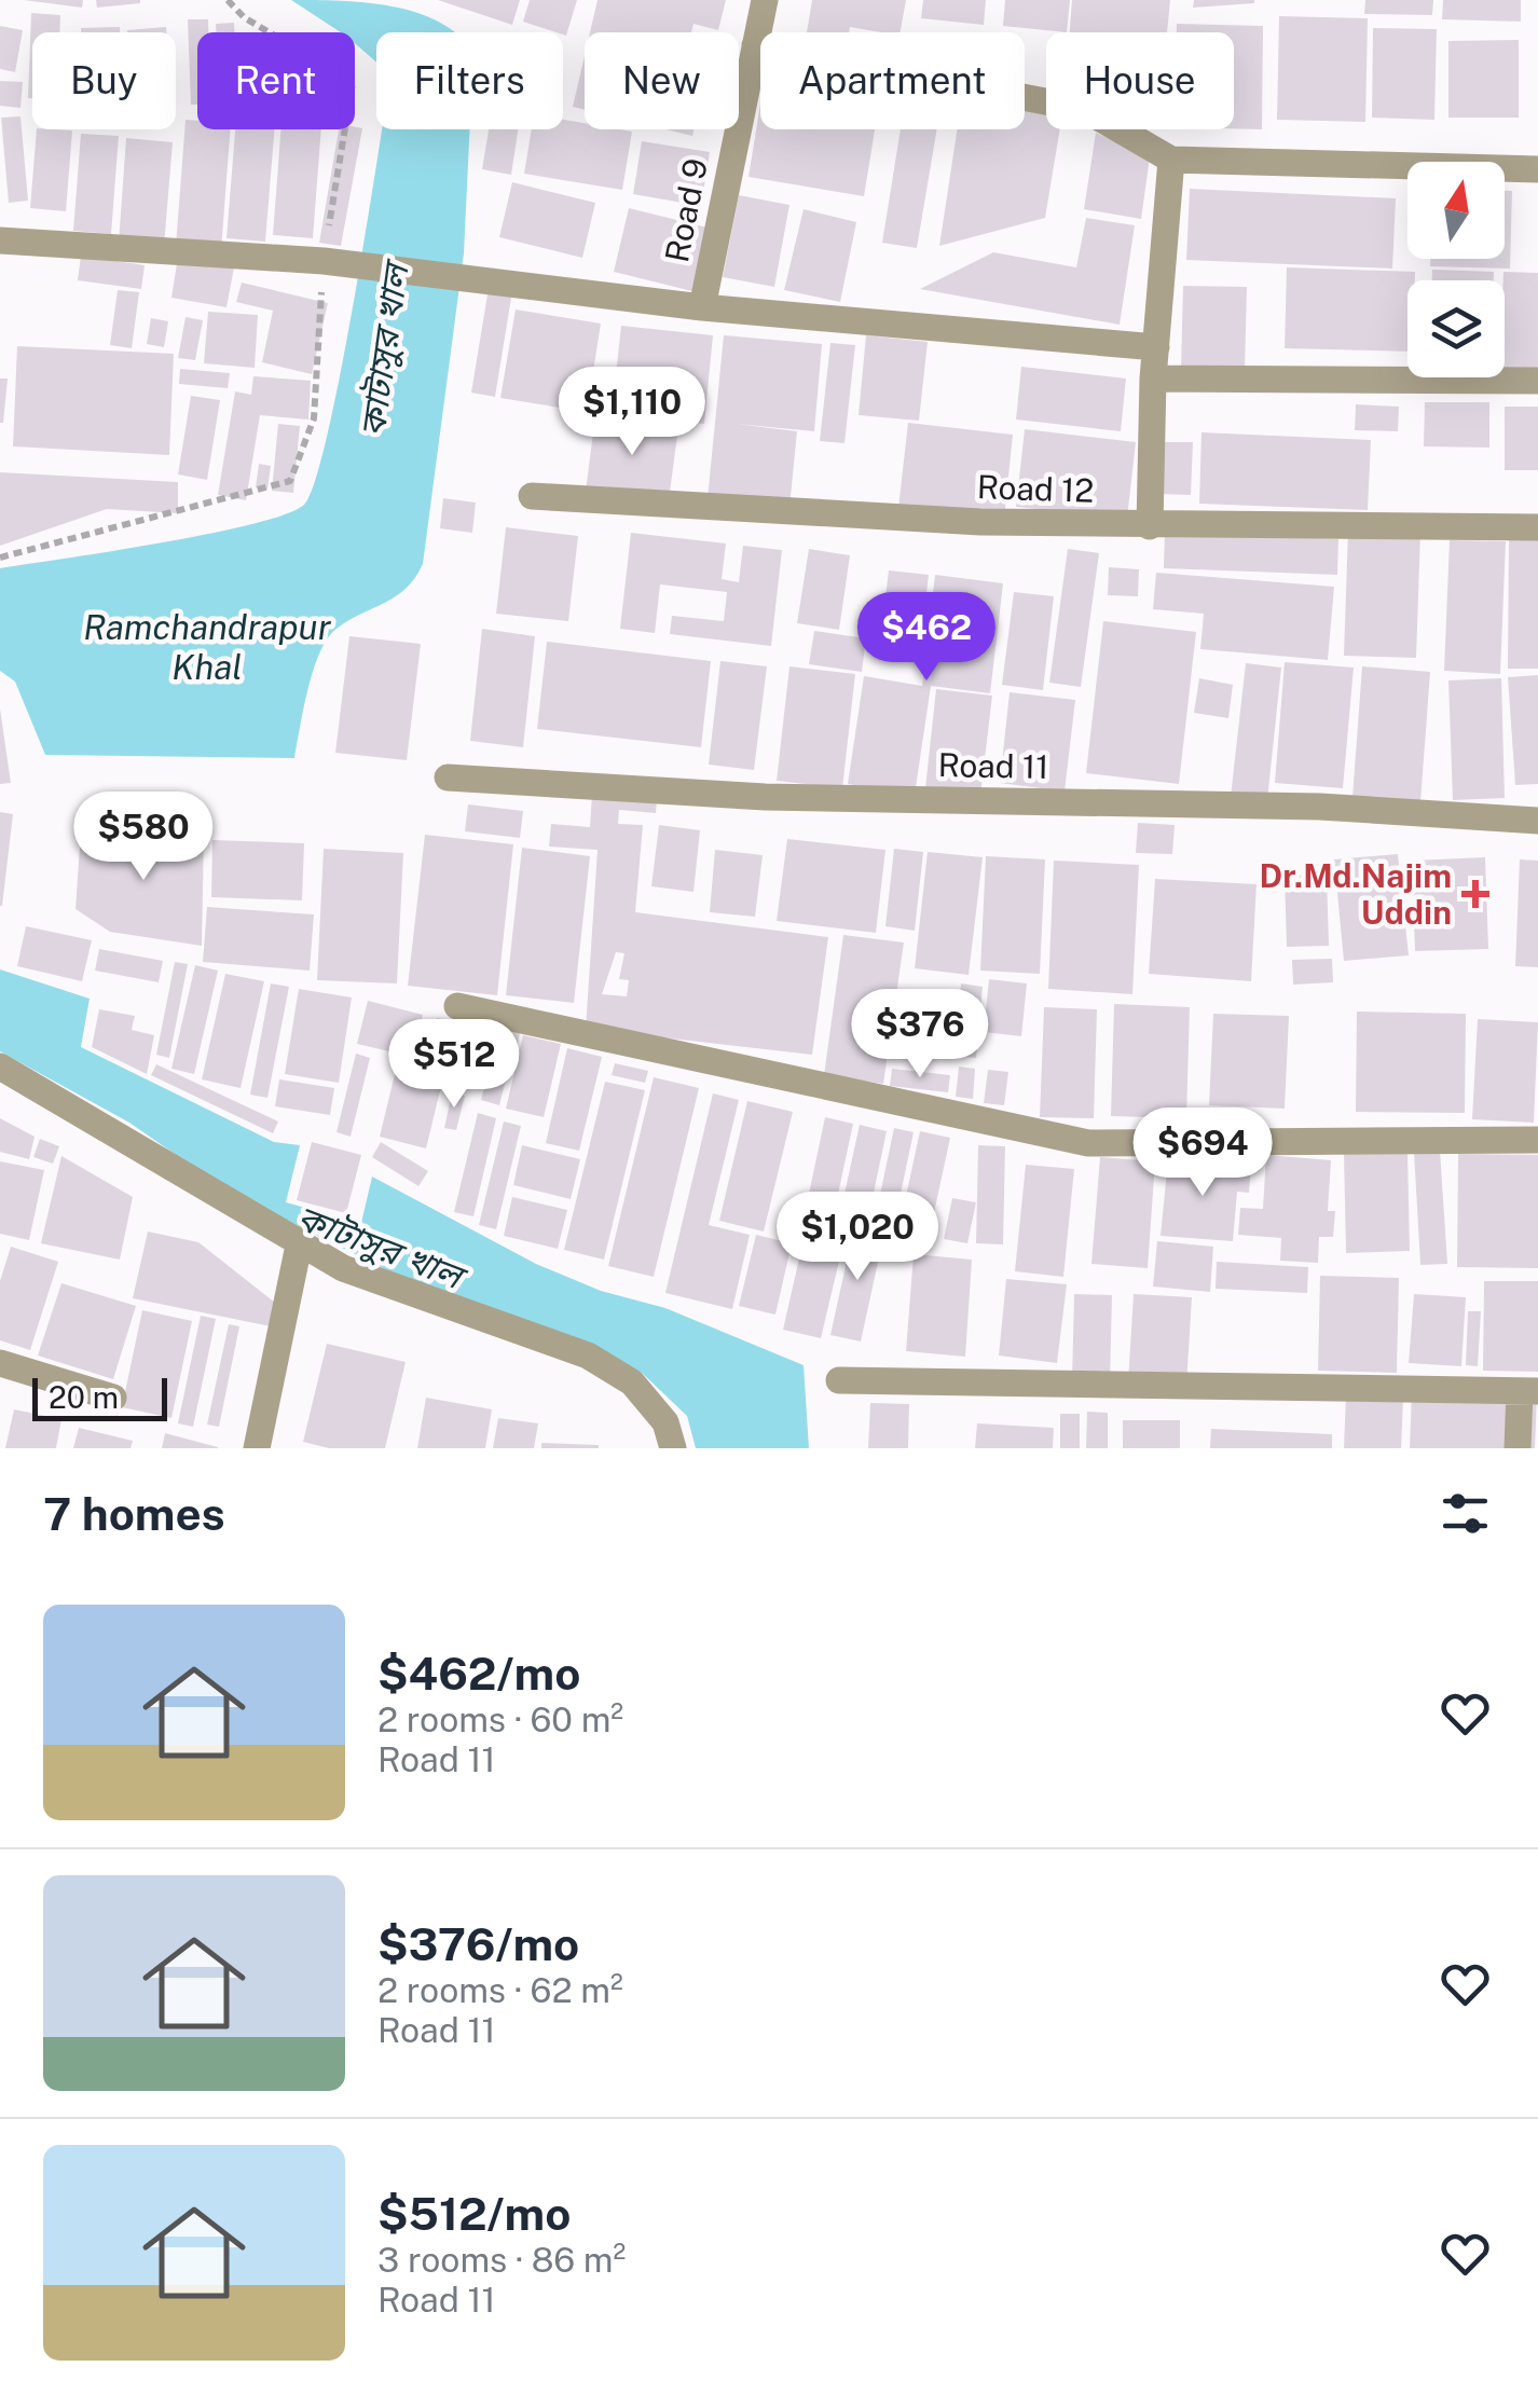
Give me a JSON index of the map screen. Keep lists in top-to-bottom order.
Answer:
{
  "streets": {
    "street": ["Road 9", "Road 12", "Road 11"]
  },
  "water": ["কাটাসুর খাল", "Ramchandrapur Khal"],
  "places": {
    "health": ["Dr.Md.Najim Uddin"]
  },
  "scale_bar": "20 m",
  "north": "top",
  "page": {
    "chip": [
      "Buy",
      "Rent",
      "Filters",
      "New",
      "Apartment",
      "House"
    ],
    "price": [
      "$1,110",
      "$462",
      "$580",
      "$376",
      "$512",
      "$694",
      "$1,020"
    ],
    "scale": "20 m",
    "heading": "7 homes",
    "list": [
      {
        "name": "$462/mo",
        "note": "2 rooms · 60 m² · Road 11"
      },
      {
        "name": "$376/mo",
        "note": "2 rooms · 62 m² · Road 11"
      },
      {
        "name": "$512/mo",
        "note": "3 rooms · 86 m² · Road 11"
      }
    ]
  }
}
